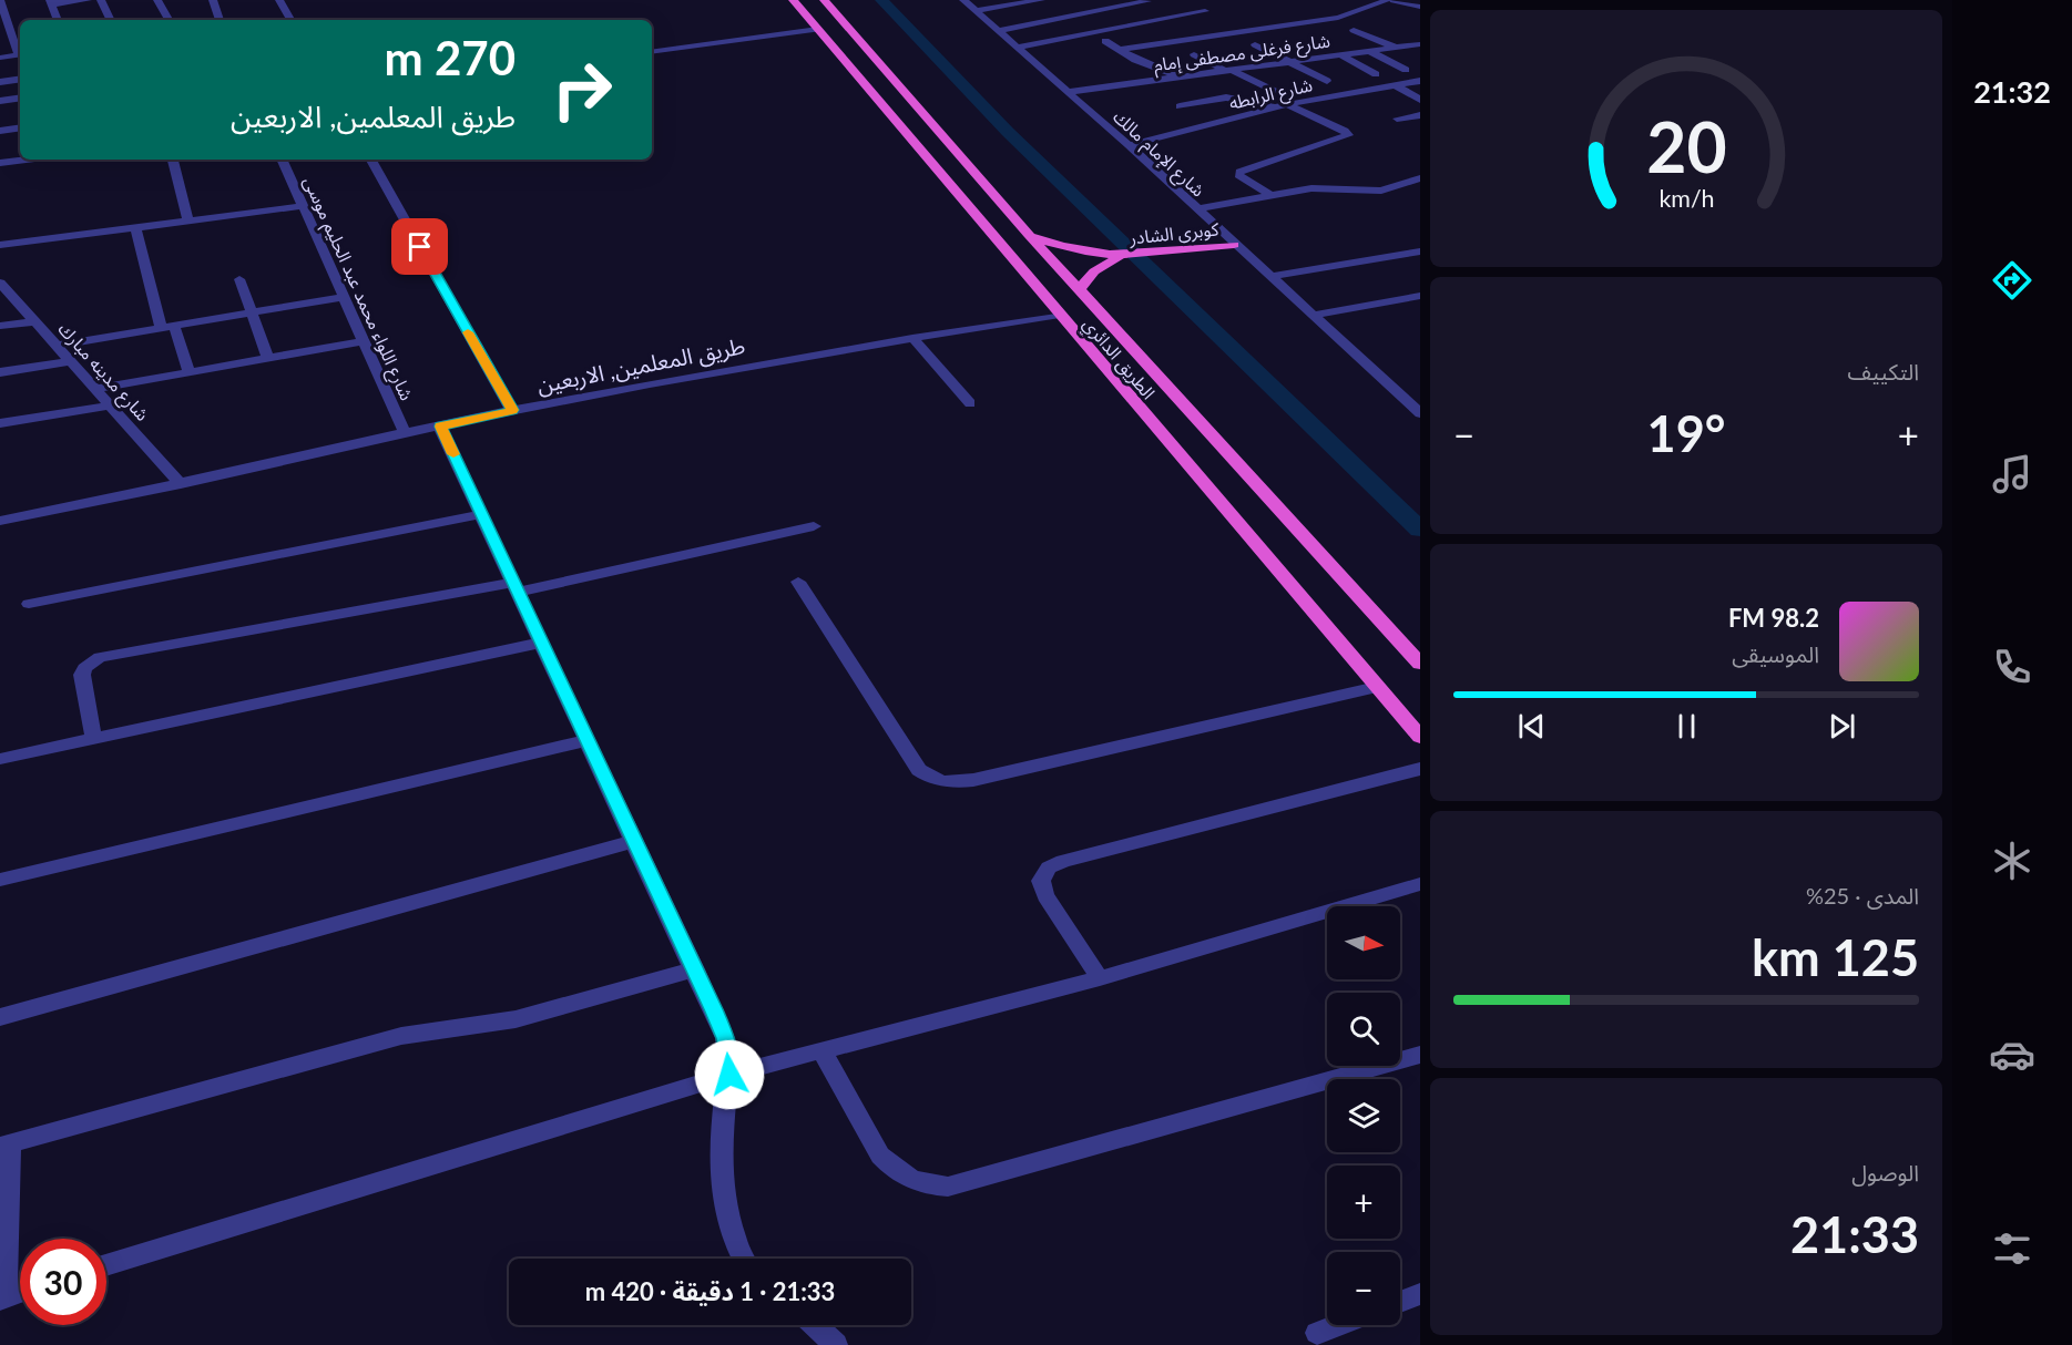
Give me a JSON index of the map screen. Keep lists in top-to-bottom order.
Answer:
{
  "streets": {
    "highway": ["كوبرى الشادر", "الطريق الدائري"],
    "street": [
      "شارع فرغلى مصطفى إمام",
      "شارع الرابطه",
      "شارع الإمام مالك",
      "شارع اللواء محمد عبد الحليم موسى",
      "طريق المعلمين, الاربعين",
      "شارع مدينه مبارك"
    ]
  },
  "crossings": [
    ["شارع فرغلى مصطفى إمام", "شارع الإمام مالك"],
    ["شارع الرابطه", "شارع الإمام مالك"],
    ["شارع الإمام مالك", "كوبرى الشادر"],
    ["كوبرى الشادر", "الطريق الدائري"],
    ["شارع اللواء محمد عبد الحليم موسى", "طريق المعلمين, الاربعين"],
    ["الطريق الدائري", "طريق المعلمين, الاربعين"],
    ["طريق المعلمين, الاربعين", "شارع مدينه مبارك"]
  ],
  "north": "right",
  "page": {
    "tabs": "21:32",
    "turn": ["270 m", "طريق المعلمين, الاربعين"],
    "tile": [
      "التكييف",
      ["المدى · 25%", "125 km"],
      ["الوصول", "21:33"]
    ],
    "heat": ["−", "19°", "+"],
    "song": ["98.2 FM", "الموسيقى"],
    "map_buttons": ["+", "−"],
    "limit": "30",
    "trip": "21:33 · 1 دقيقة · 420 m",
    "gauge": ["20", "km/h"]
  }
}
